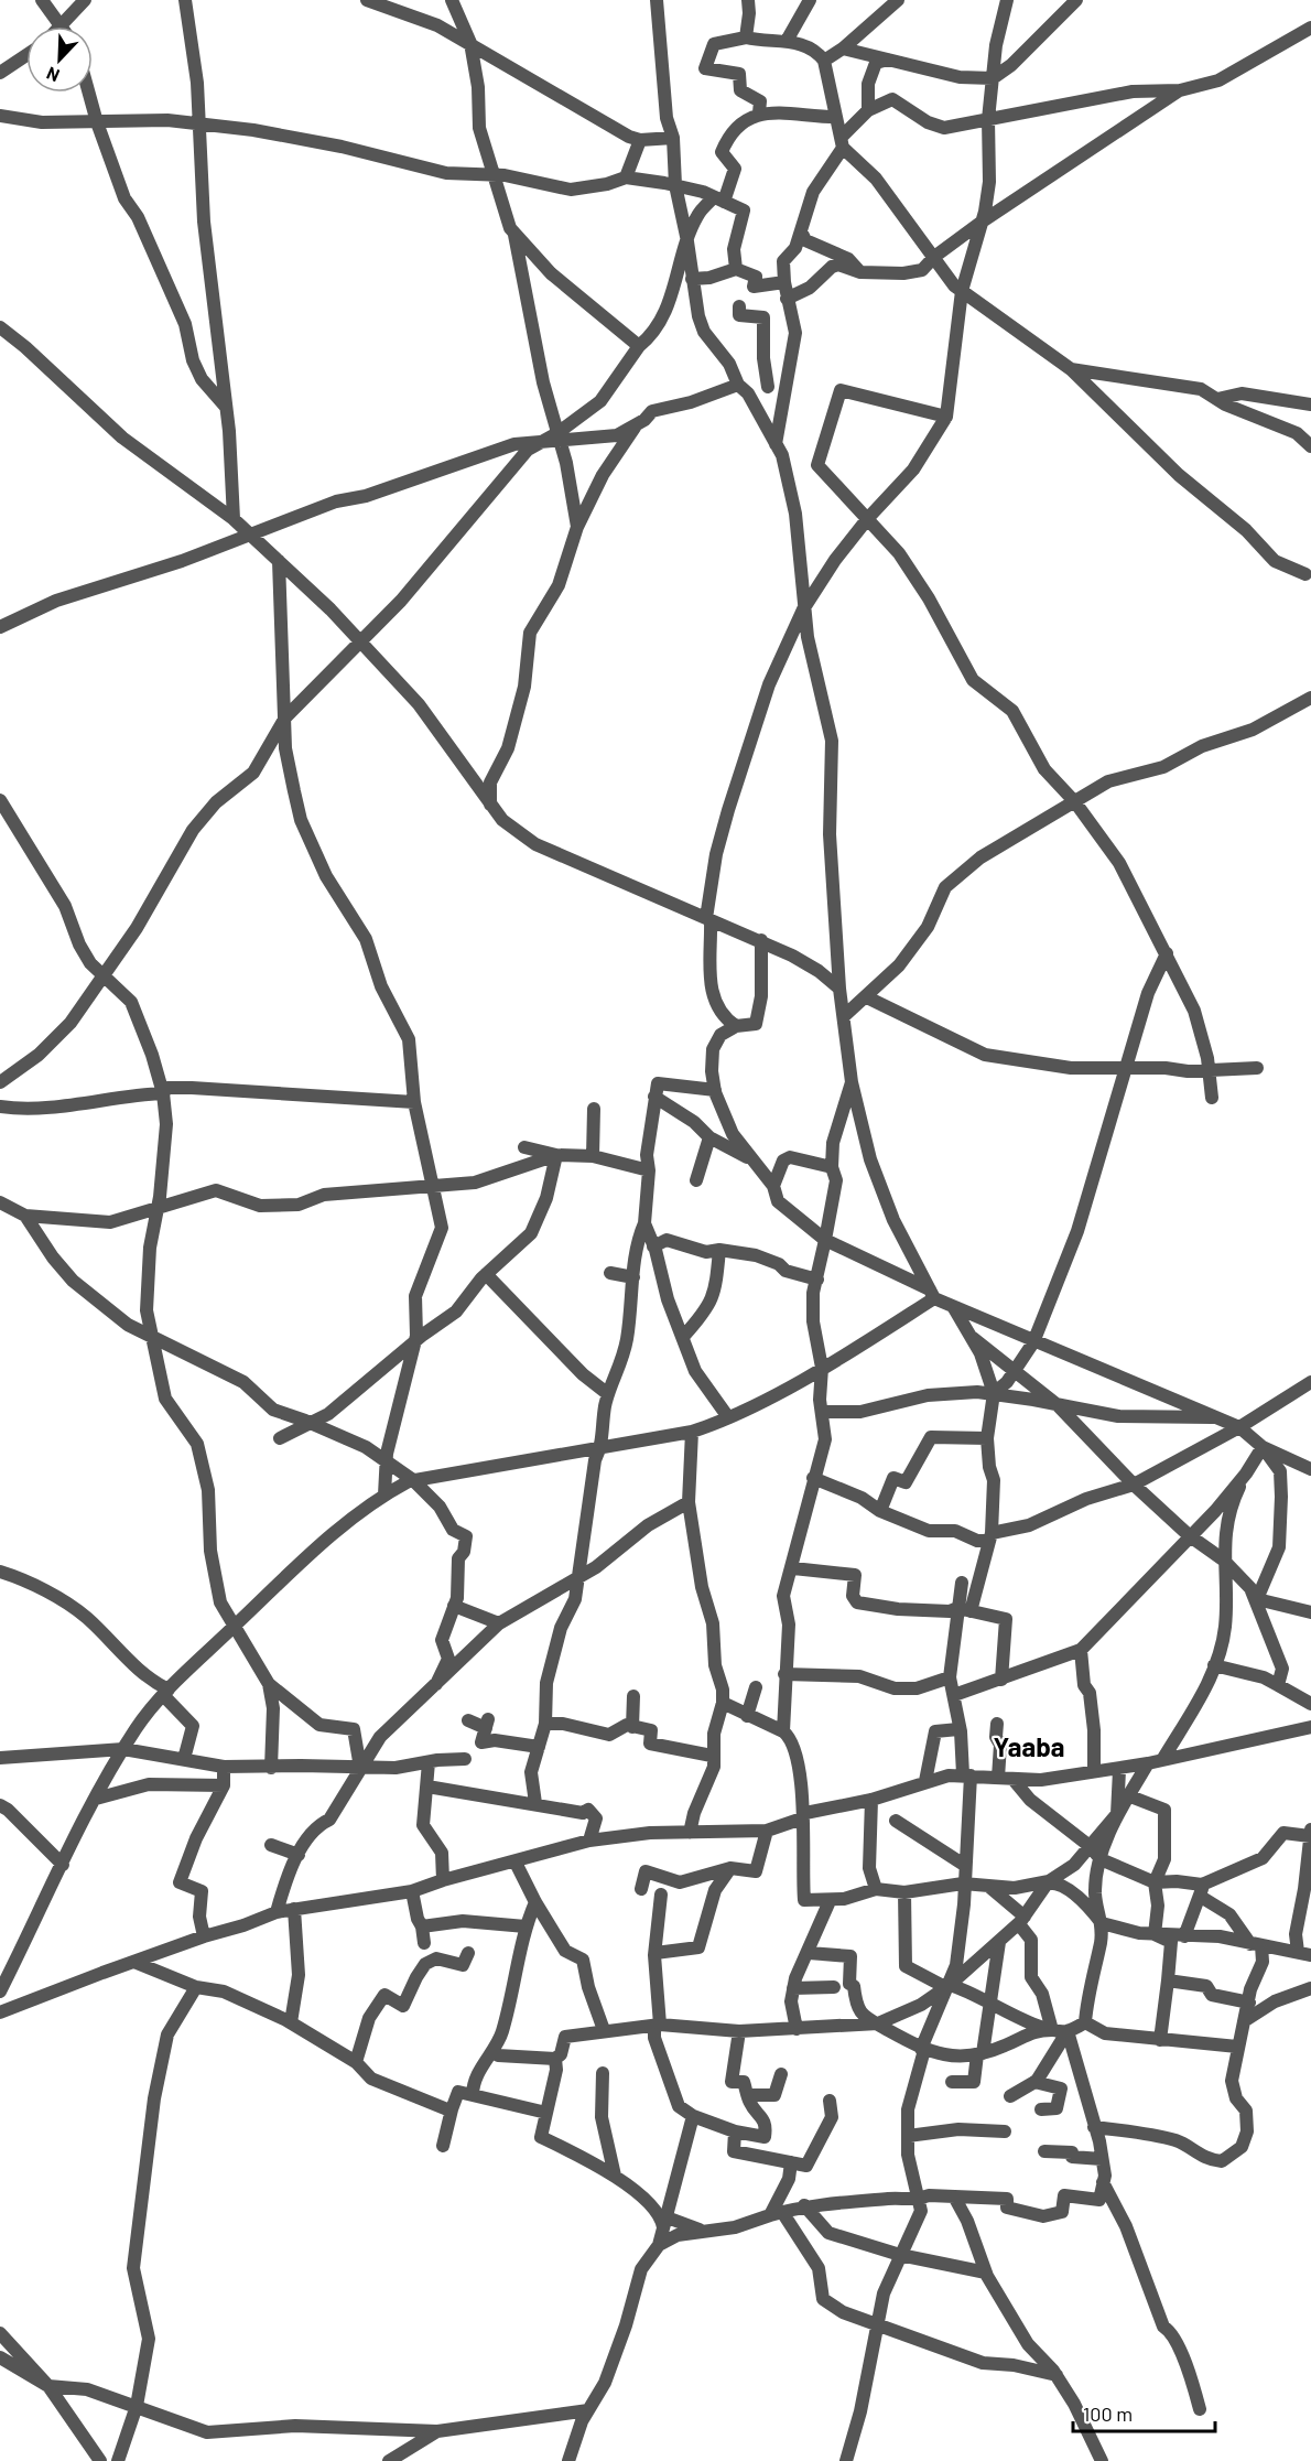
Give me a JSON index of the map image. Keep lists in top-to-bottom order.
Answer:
{
  "districts": ["Yaaba"],
  "scale_bar": "100 m",
  "north": "bottom left"
}
